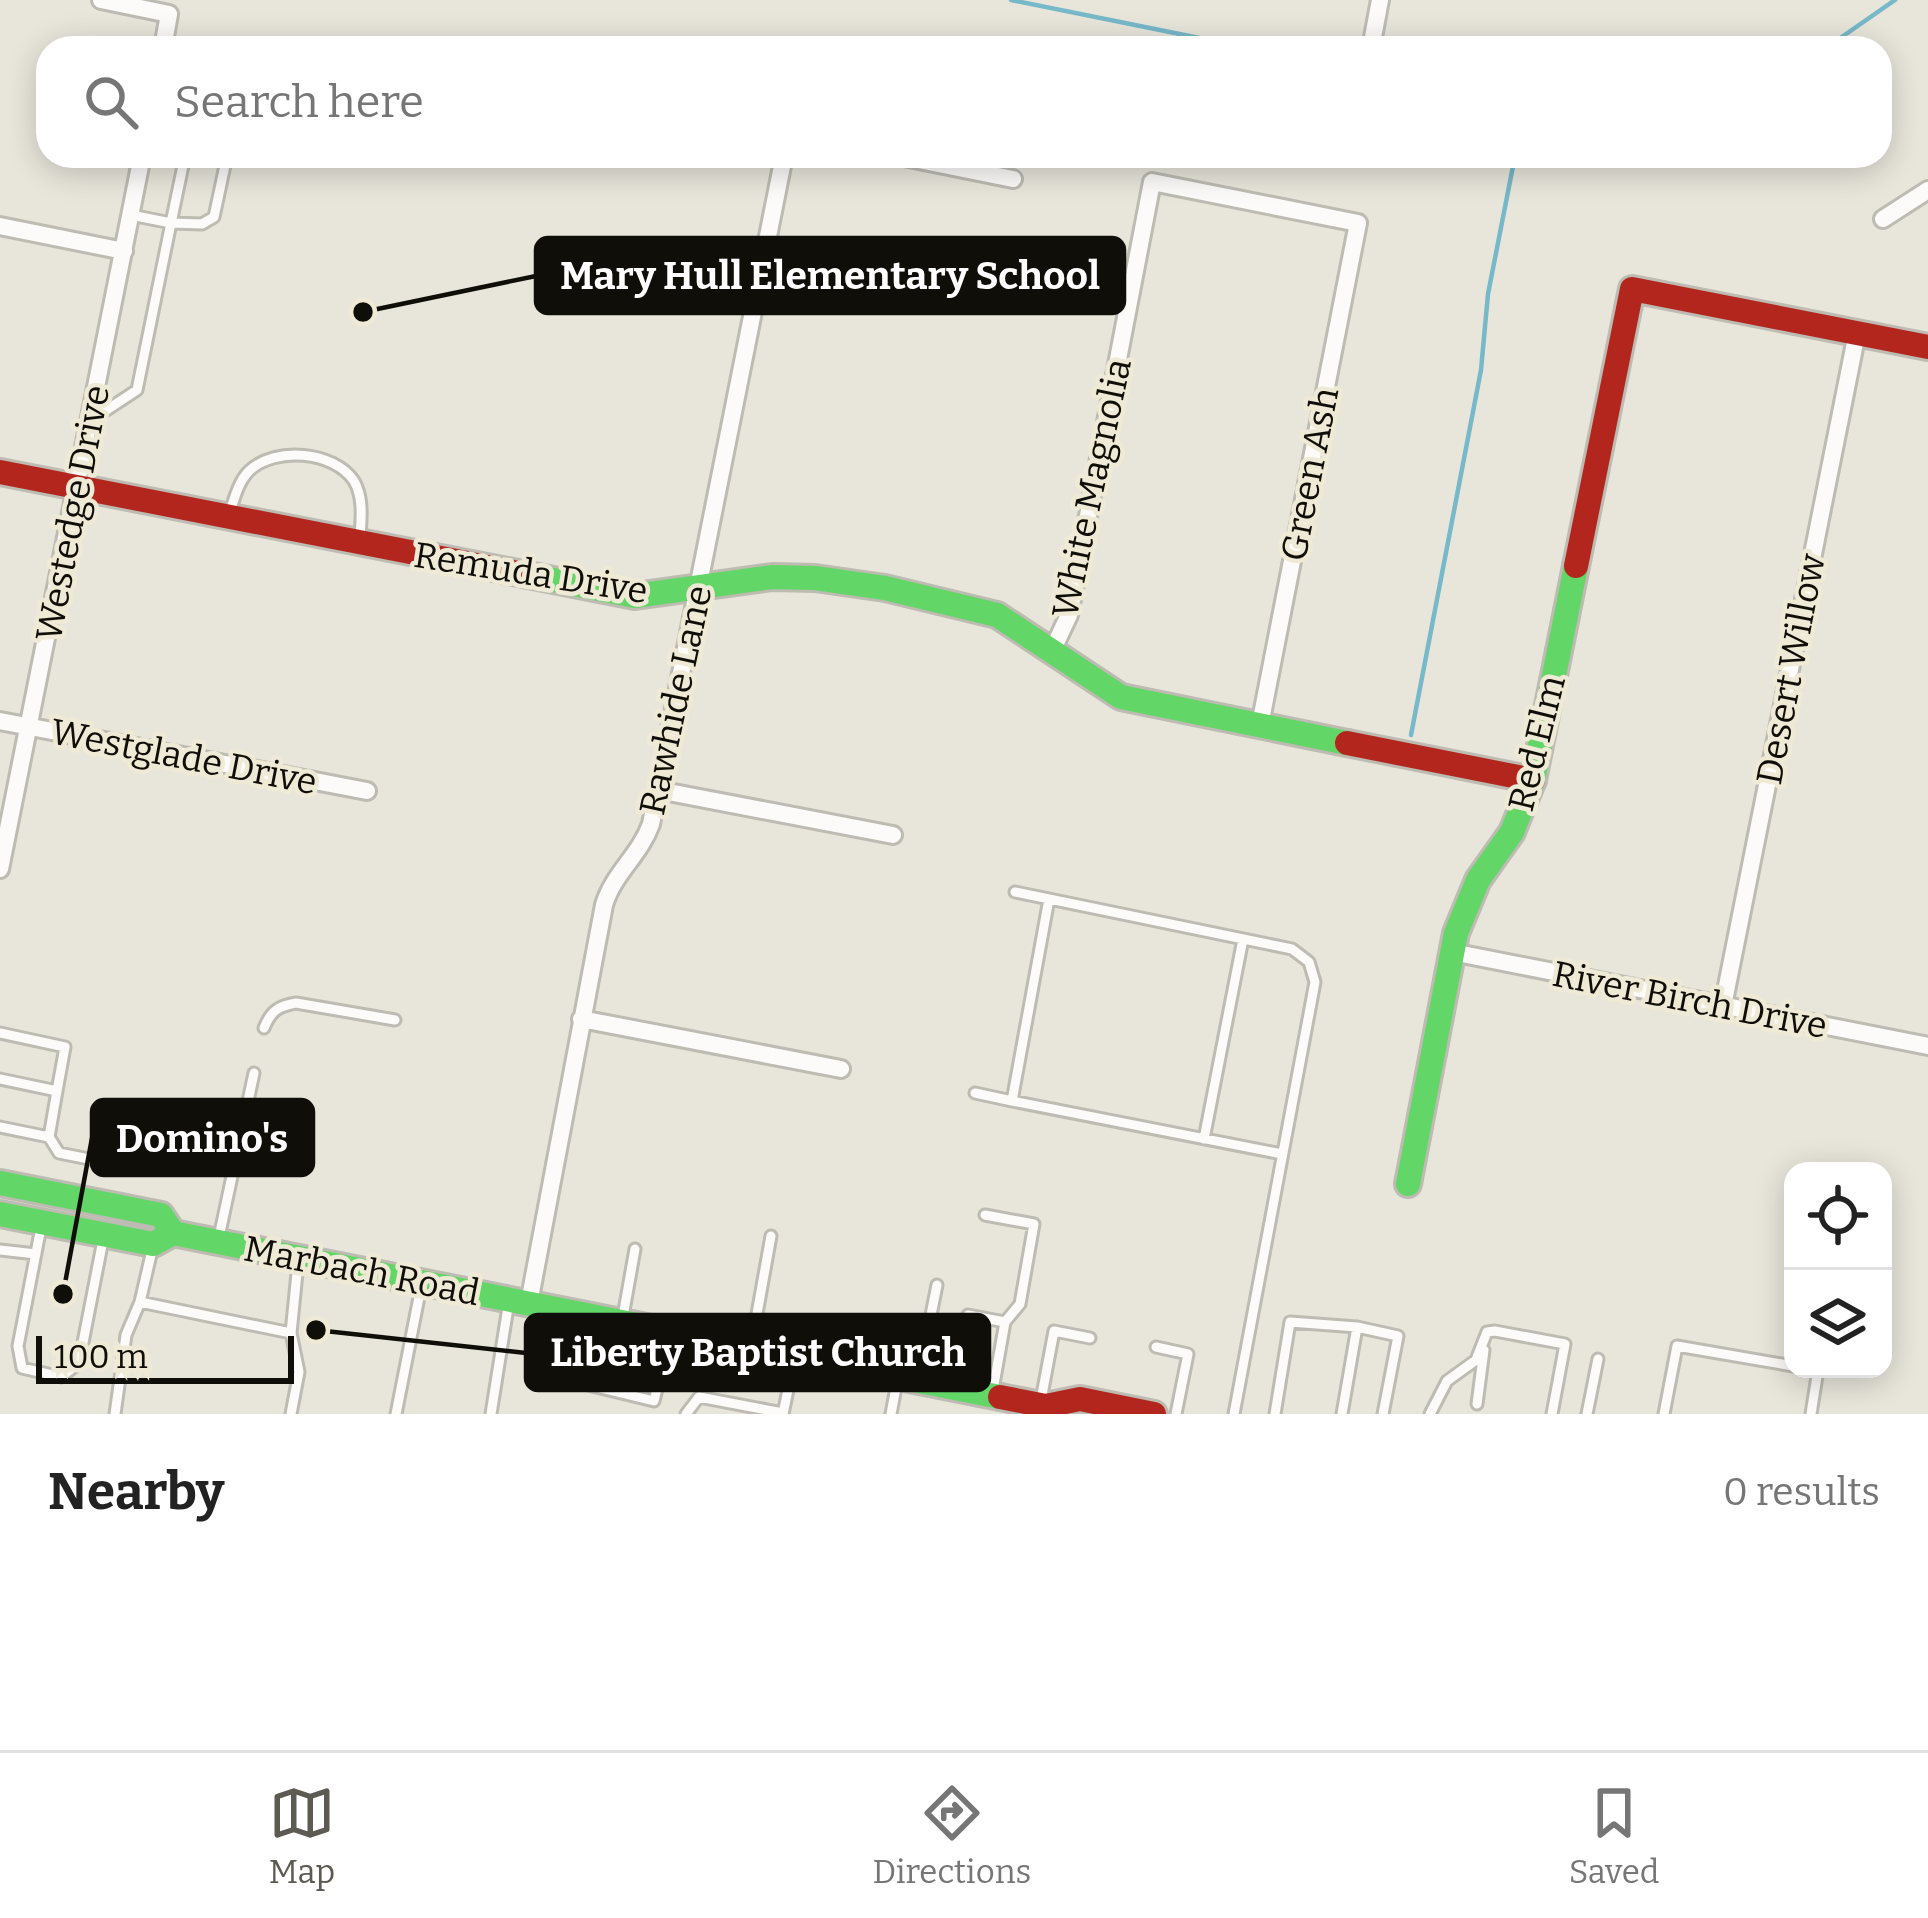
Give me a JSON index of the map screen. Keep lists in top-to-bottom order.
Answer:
{
  "streets": {
    "street": [
      "Green Ash",
      "White Magnolia",
      "Westedge Drive",
      "Remuda Drive",
      "Desert Willow",
      "Rawhide Lane",
      "Red Elm",
      "Westglade Drive",
      "River Birch Drive",
      "Marbach Road"
    ]
  },
  "crossings": [
    ["Green Ash", "White Magnolia"],
    ["Green Ash", "Remuda Drive"],
    ["White Magnolia", "Remuda Drive"],
    ["Westedge Drive", "Remuda Drive"],
    ["Westedge Drive", "Westglade Drive"],
    ["Remuda Drive", "Rawhide Lane"],
    ["Remuda Drive", "Red Elm"],
    ["Desert Willow", "Red Elm"],
    ["Desert Willow", "River Birch Drive"],
    ["Rawhide Lane", "Marbach Road"],
    ["Red Elm", "River Birch Drive"]
  ],
  "places": ["Mary Hull Elementary School", "Domino's", "Liberty Baptist Church"],
  "scale_bar": "100 m",
  "page": {
    "search": "Search here",
    "scale": "100 m",
    "heading": ["Nearby", "0 results"],
    "nav": ["Map", "Directions", "Saved"]
  }
}
